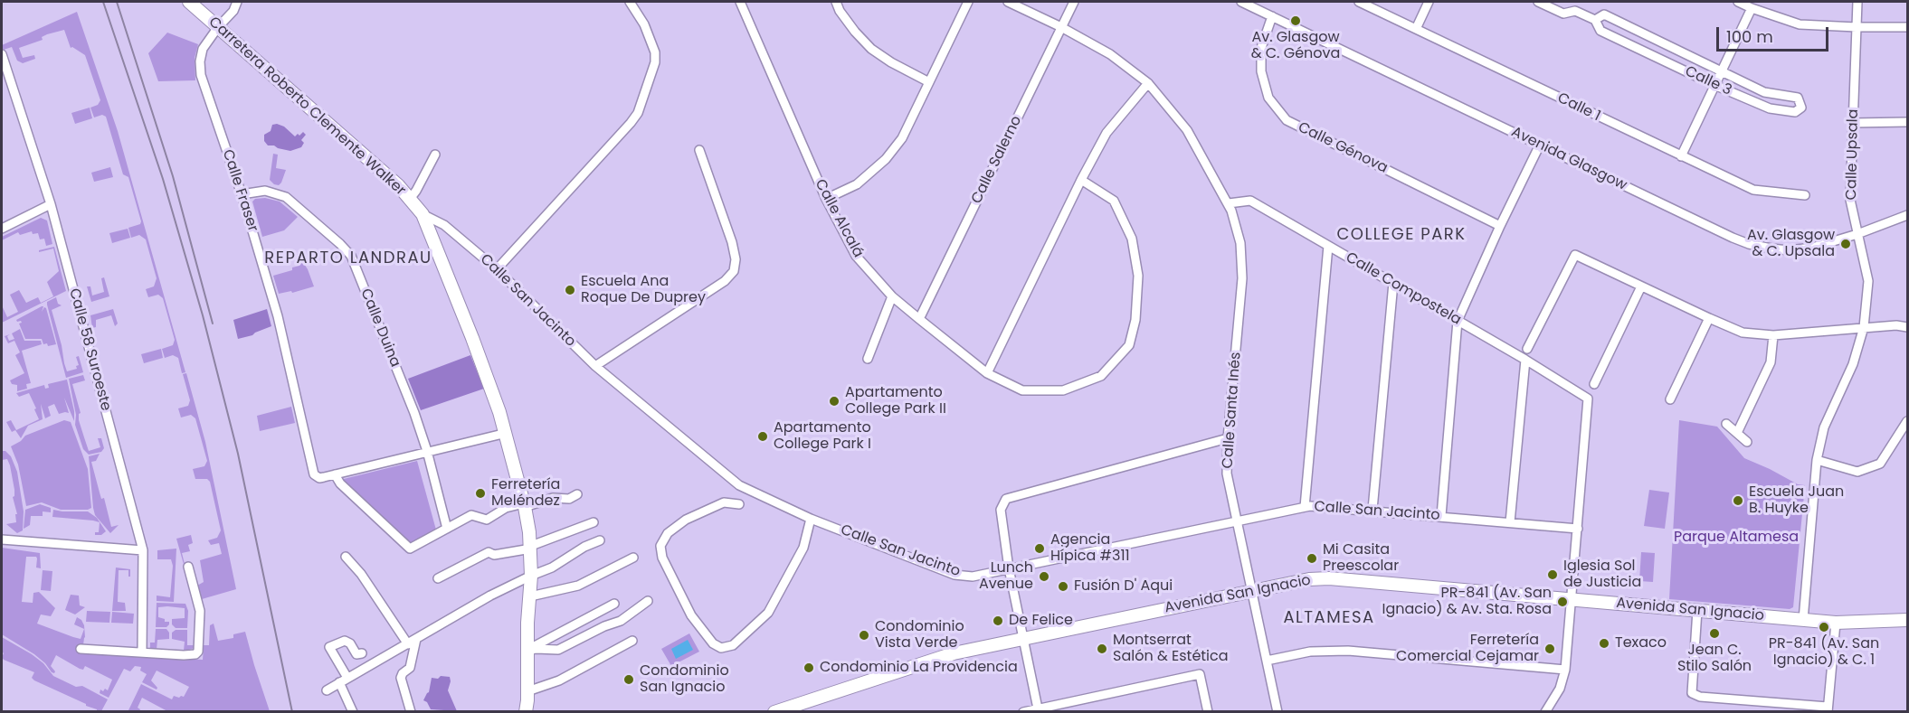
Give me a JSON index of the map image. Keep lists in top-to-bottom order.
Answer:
{
  "streets": {
    "street": [
      "Calle 3",
      "Carretera Roberto Clemente Walker",
      "Calle 1",
      "Calle Génova",
      "Calle Upsala",
      "Avenida Glasgow",
      "Calle Salerno",
      "Calle Fraser",
      "Calle Alcalá",
      "Calle Compostela",
      "Calle San Jacinto",
      "Calle Duina",
      "Calle 58 Suroeste",
      "Calle Santa Inés",
      "Avenida San Ignacio"
    ]
  },
  "crossings": [
    ["Carretera Roberto Clemente Walker", "Calle Fraser"],
    ["Carretera Roberto Clemente Walker", "Calle San Jacinto"],
    ["Calle Génova", "Avenida Glasgow"],
    ["Calle Upsala", "Avenida Glasgow"],
    ["Calle Upsala", "Avenida San Ignacio"],
    ["Calle Salerno", "Calle Alcalá"],
    ["Calle Fraser", "Calle Duina"],
    ["Calle Compostela", "Calle San Jacinto"],
    ["Calle Compostela", "Calle Santa Inés"],
    ["Calle San Jacinto", "Calle Santa Inés"],
    ["Calle Santa Inés", "Avenida San Ignacio"]
  ],
  "districts": ["COLLEGE PARK", "REPARTO LANDRAU", "ALTAMESA"],
  "parks": ["Parque Altamesa"],
  "places": [
    "Av. Glasgow & C. Génova",
    "Av. Glasgow & C. Upsala",
    "Escuela Ana Roque De Duprey",
    "Apartamento College Park II",
    "Apartamento College Park I",
    "Ferretería Meléndez",
    "Escuela Juan B. Huyke",
    "Agencia Hípica #311",
    "Mi Casita Preescolar",
    "Iglesia Sol de Justicia",
    "Lunch Avenue",
    "Fusión D' Aqui",
    "PR-841 (Av. San Ignacio) & Av. Sta. Rosa",
    "De Felice",
    "PR-841 (Av. San Ignacio) & C. 1",
    "Jean C. Stilo Salón",
    "Condominio Vista Verde",
    "Texaco",
    "Montserrat Salón & Estética",
    "Ferretería Comercial Cejamar",
    "Condominio La Providencia",
    "Condominio San Ignacio"
  ],
  "scale_bar": "100 m"
}
